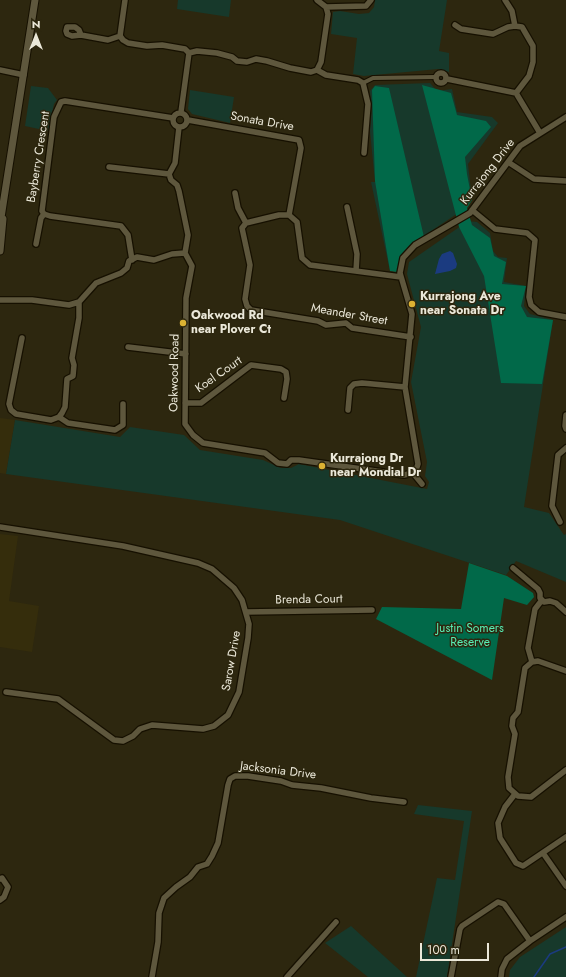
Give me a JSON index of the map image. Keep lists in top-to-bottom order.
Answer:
{
  "streets": {
    "street": [
      "Sonata Drive",
      "Bayberry Crescent",
      "Kurrajong Drive",
      "Meander Street",
      "Oakwood Road",
      "Koel Court",
      "Brenda Court",
      "Sarow Drive",
      "Jacksonia Drive"
    ]
  },
  "crossings": [
    ["Sonata Drive", "Bayberry Crescent"],
    ["Kurrajong Drive", "Meander Street"],
    ["Kurrajong Drive", "Oakwood Road"],
    ["Oakwood Road", "Koel Court"],
    ["Brenda Court", "Sarow Drive"]
  ],
  "parks": ["Justin Somers Reserve"],
  "places": ["Kurrajong Ave near Sonata Dr", "Oakwood Rd near Plover Ct", "Kurrajong Dr near Mondial Dr"],
  "scale_bar": "100 m",
  "north": "top"
}
